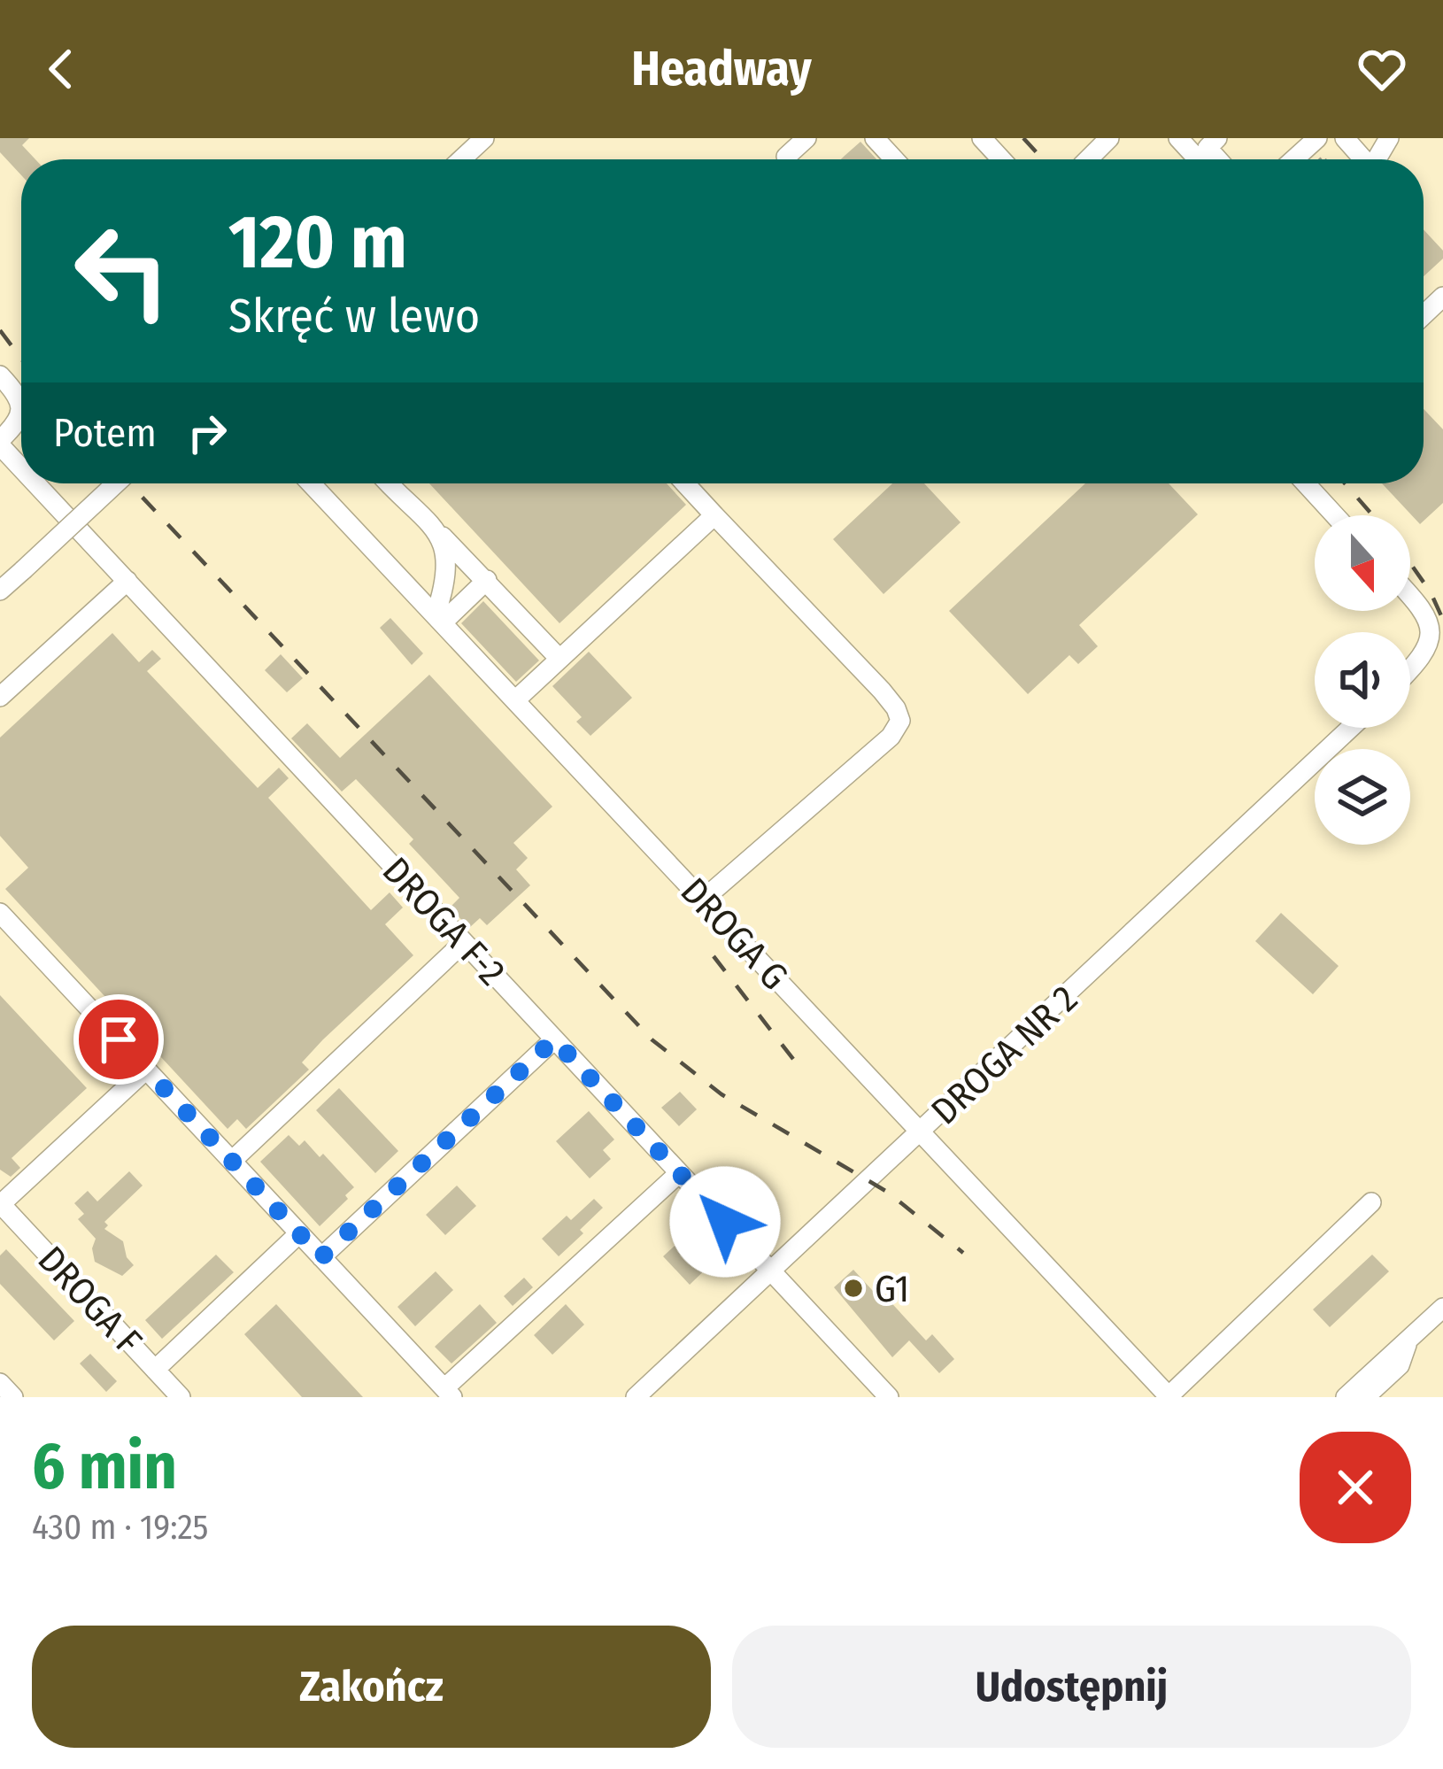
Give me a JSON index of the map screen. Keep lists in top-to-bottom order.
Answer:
{
  "streets": {
    "lane": [
      "DROGA F-2",
      "DROGA G",
      "DROGA NR 2",
      "DROGA F"
    ]
  },
  "crossings": [
    ["DROGA F-2", "DROGA NR 2"],
    ["DROGA G", "DROGA NR 2"]
  ],
  "places": ["G1"],
  "north": "bottom",
  "page": {
    "header": "Headway",
    "turn": ["120 m", "Skręć w lewo"],
    "then": "Potem",
    "heading": ["6 min", "430 m · 19:25"],
    "buttons": ["Zakończ", "Udostępnij"]
  }
}
